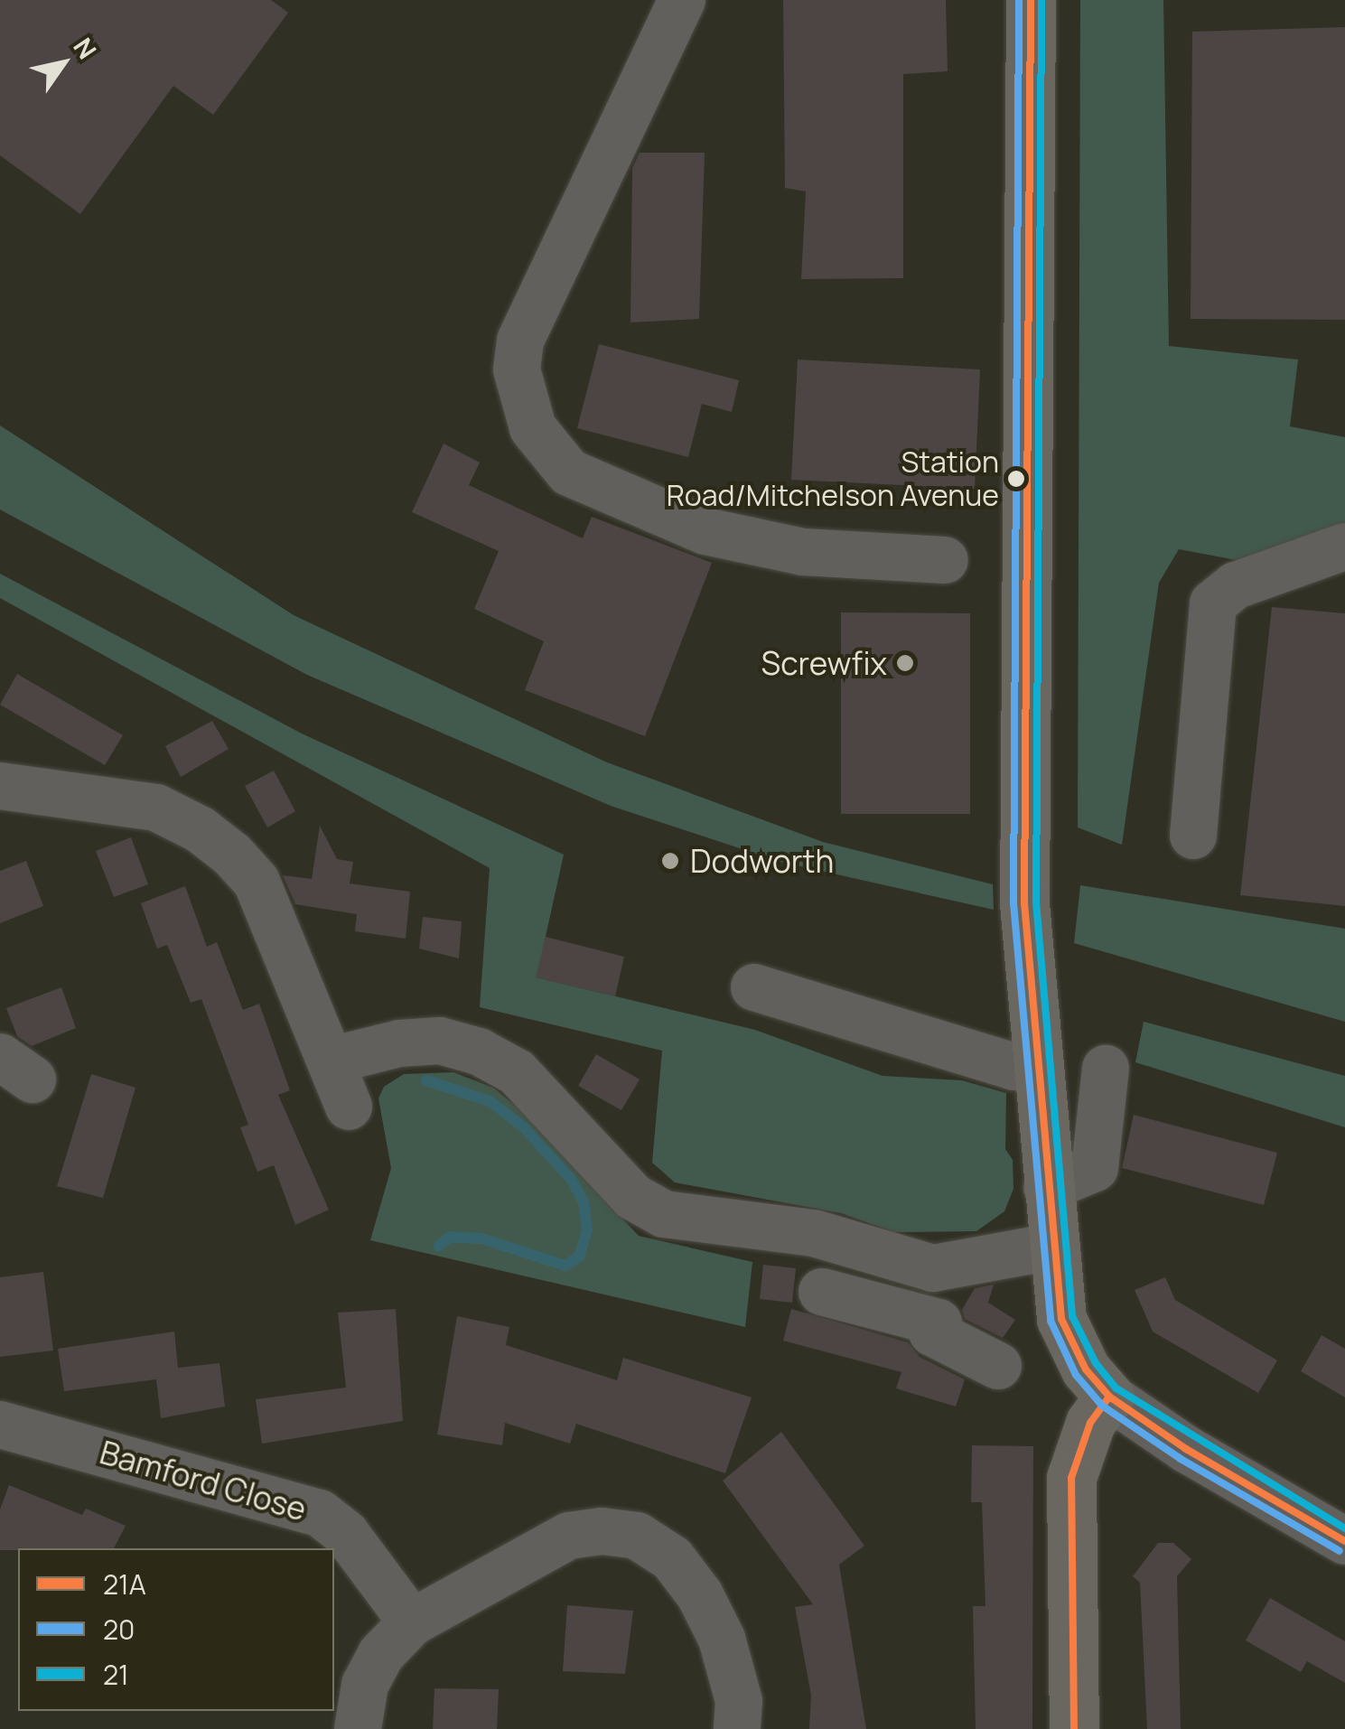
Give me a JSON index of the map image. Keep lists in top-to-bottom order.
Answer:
{
  "streets": {
    "street": ["Bamford Close"]
  },
  "places": ["Station Road/Mitchelson Avenue", "Screwfix", "Dodworth"],
  "lines": ["transit line 21A", "transit line 20", "transit line 21"],
  "legend": ["21A", "20", "21"],
  "north": "top right"
}
